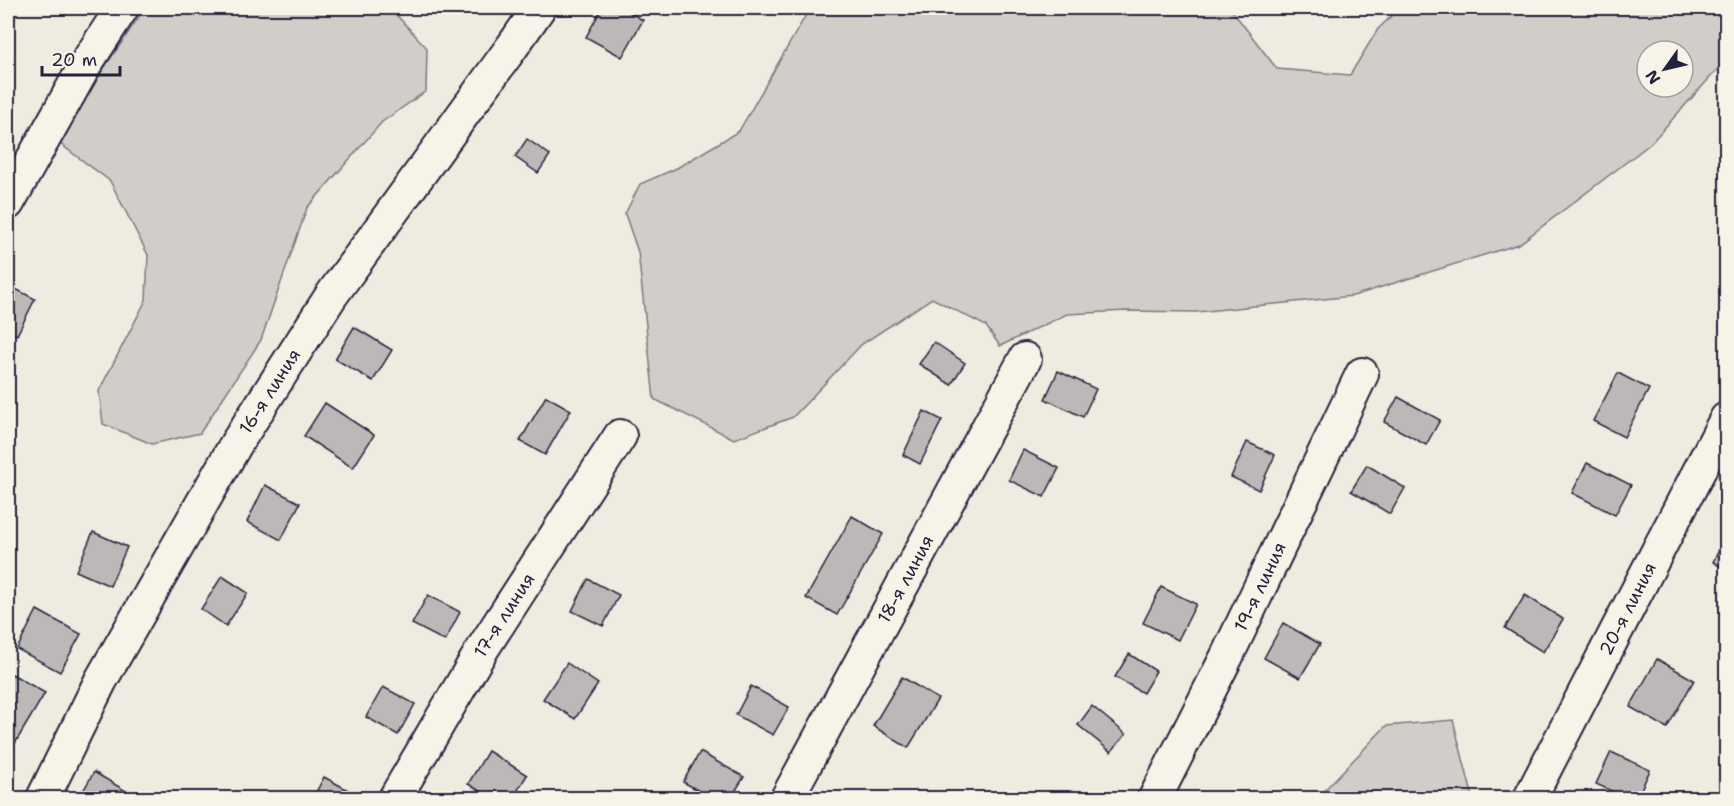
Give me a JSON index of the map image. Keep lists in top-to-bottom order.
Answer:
{
  "streets": {
    "street": [
      "16-я линия",
      "18-я линия",
      "19-я линия",
      "20-я линия",
      "17-я линия"
    ]
  },
  "scale_bar": "20 m",
  "north": "bottom left"
}
